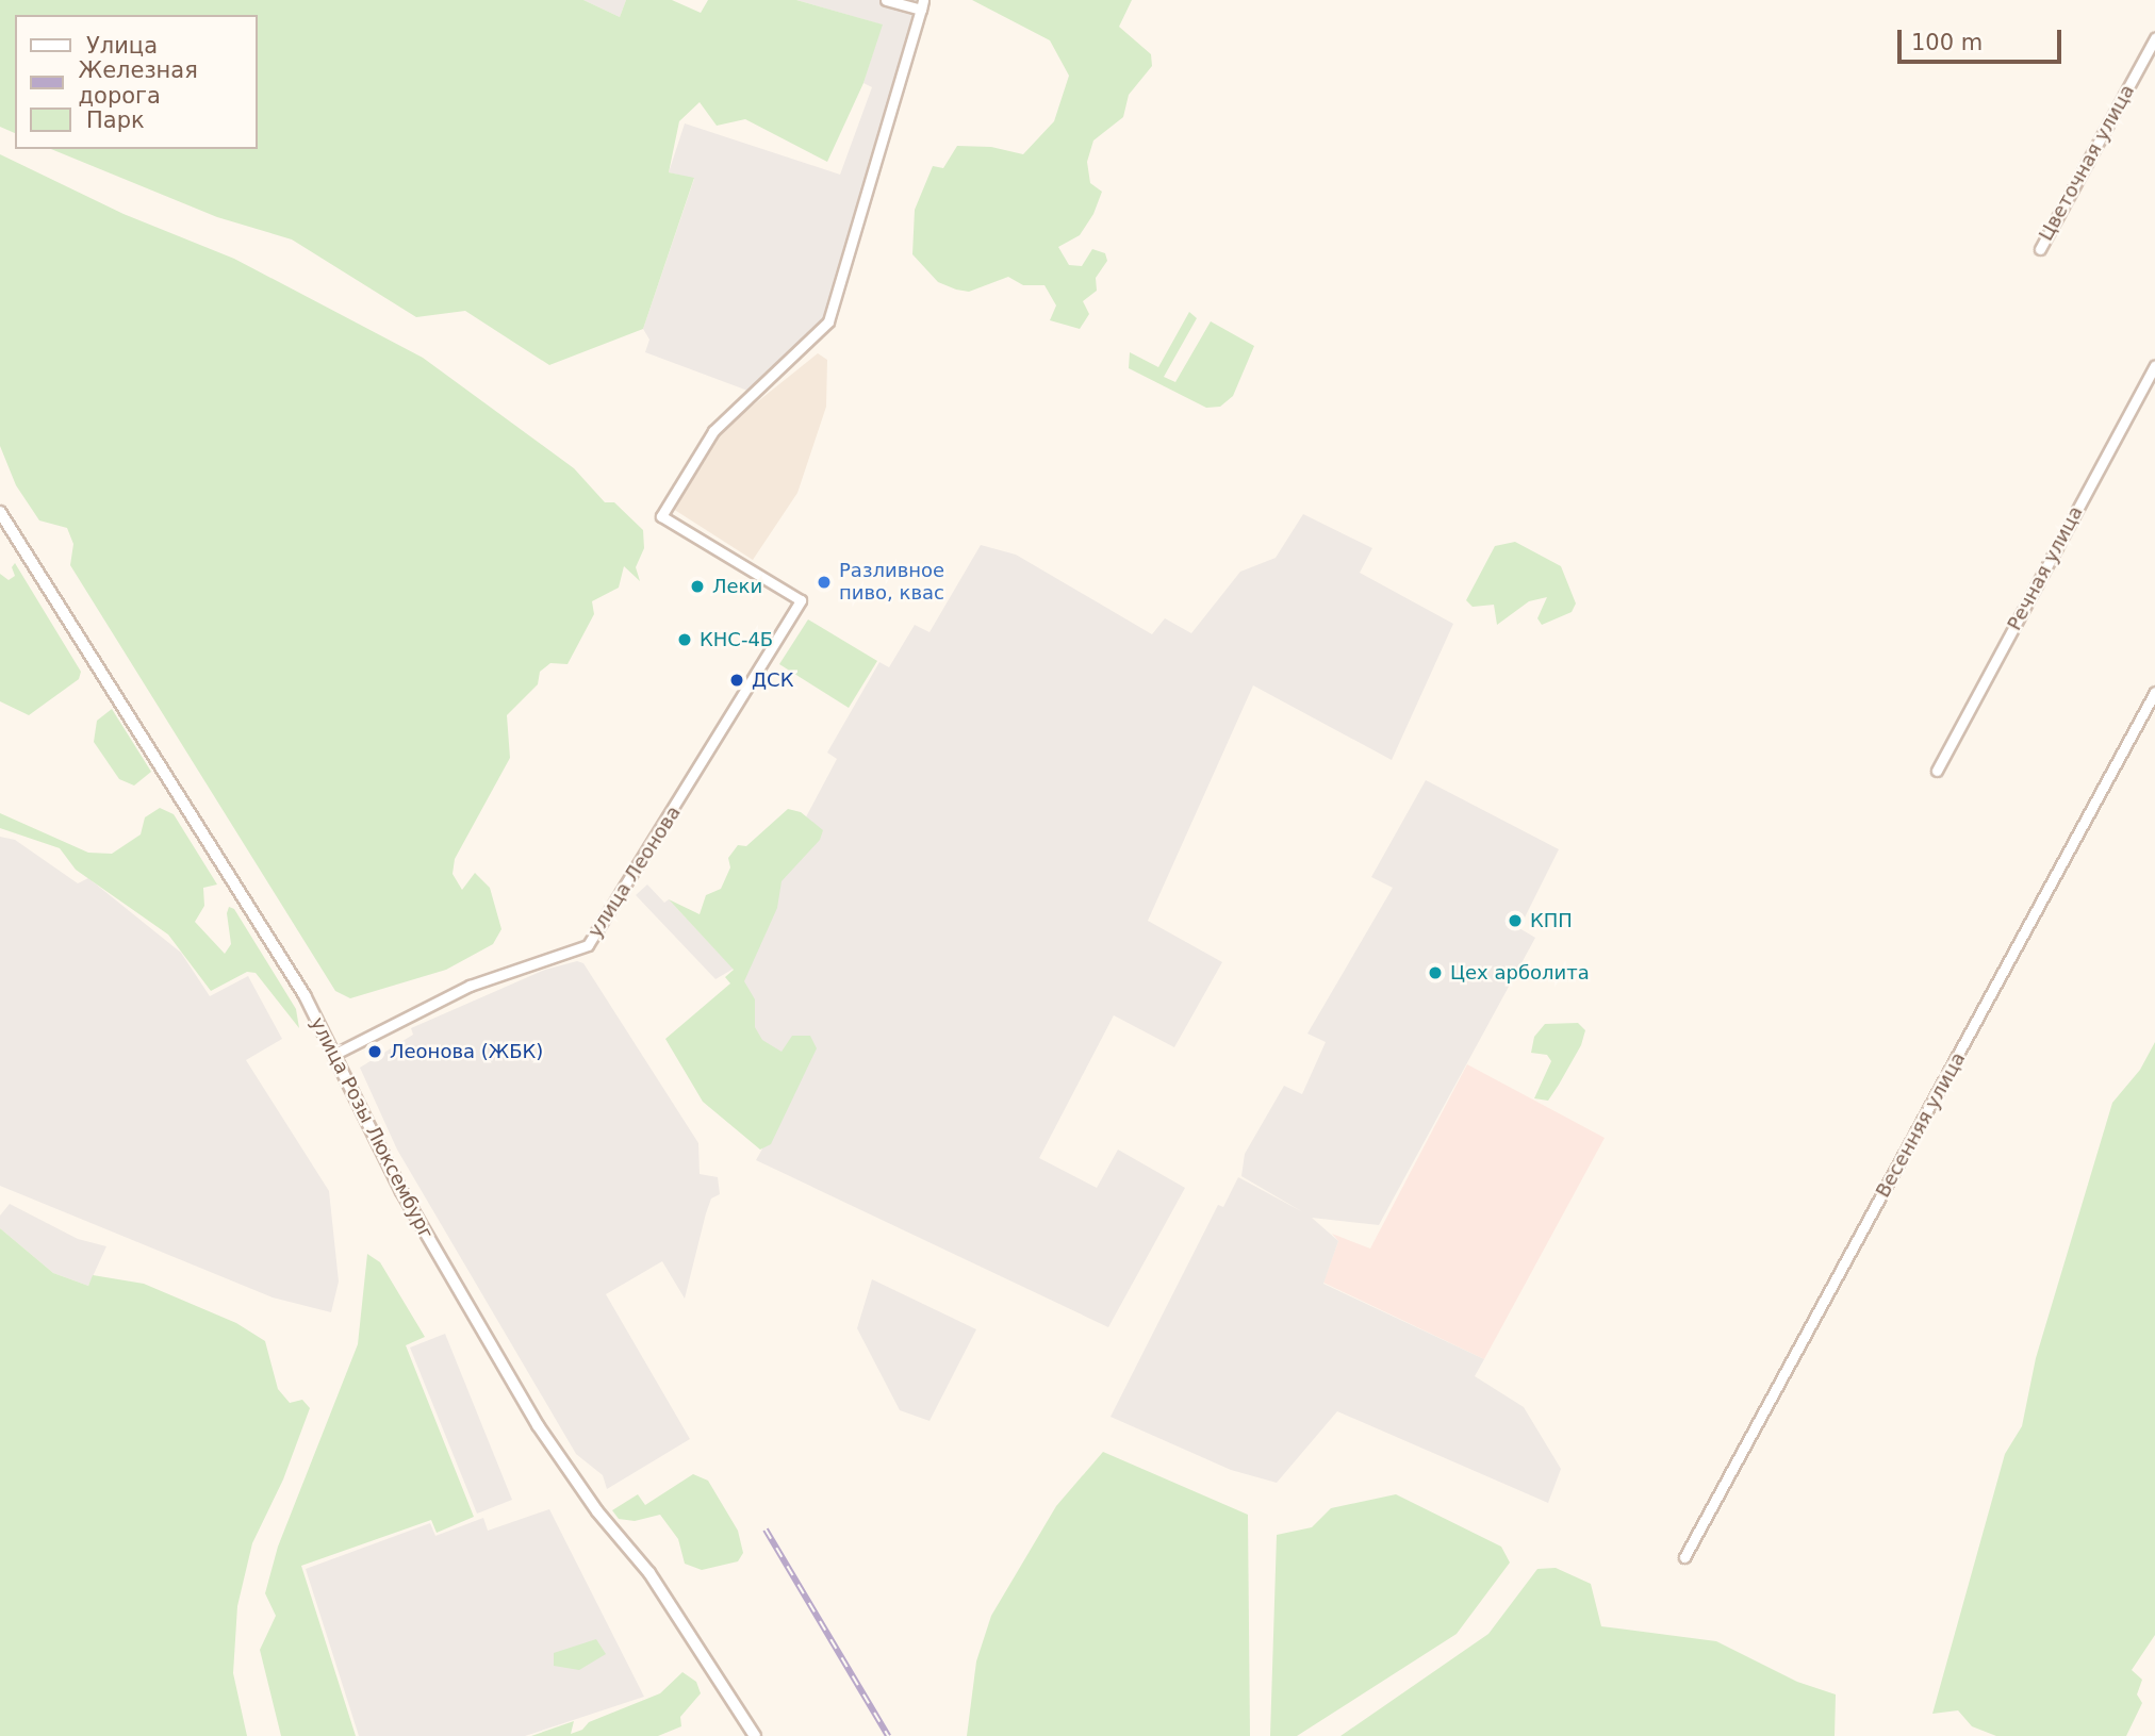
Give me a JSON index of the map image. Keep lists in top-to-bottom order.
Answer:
{
  "streets": {
    "street": [
      "Цветочная улица",
      "Речная улица",
      "улица Леонова",
      "Весенняя улица",
      "улица Розы Люксембург"
    ]
  },
  "crossings": [
    ["улица Леонова", "улица Розы Люксембург"]
  ],
  "places": [
    "Разливное пиво, квас",
    "Леки",
    "КНС-4Б",
    "ДСК",
    "КПП",
    "Цех арболита",
    "Леонова (ЖБК)"
  ],
  "legend": ["Улица", "Железная дорога", "Парк"],
  "scale_bar": "100 m"
}
